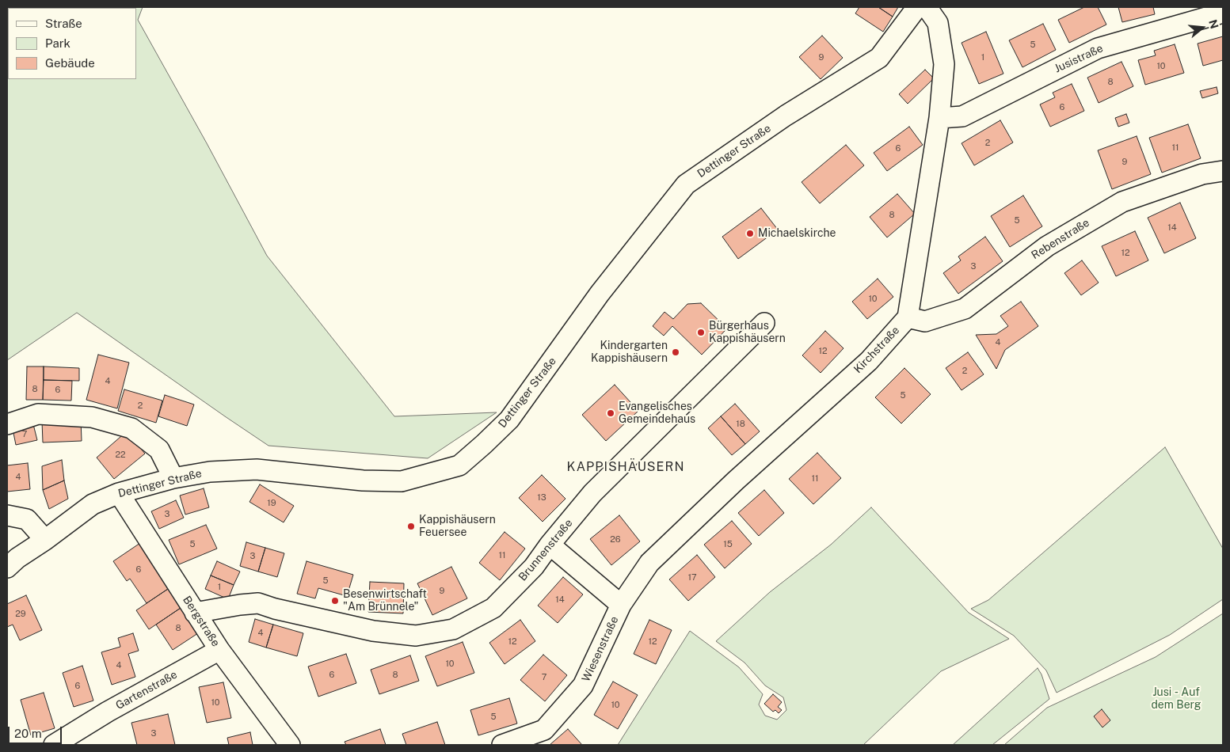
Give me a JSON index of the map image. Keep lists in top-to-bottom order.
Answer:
{
  "streets": {
    "street": [
      "Jusistraße",
      "Dettinger Straße",
      "Rebenstraße",
      "Kirchstraße",
      "Brunnenstraße",
      "Bergstraße",
      "Wiesenstraße",
      "Gartenstraße"
    ]
  },
  "crossings": [
    ["Jusistraße", "Kirchstraße"],
    ["Dettinger Straße", "Bergstraße"],
    ["Rebenstraße", "Kirchstraße"],
    ["Kirchstraße", "Wiesenstraße"],
    ["Brunnenstraße", "Bergstraße"],
    ["Bergstraße", "Gartenstraße"]
  ],
  "districts": ["KAPPISHÄUSERN"],
  "parks": ["Jusi - Auf dem Berg"],
  "places": [
    "Michaelskirche",
    "Bürgerhaus Kappishäusern",
    "Kindergarten Kappishäusern",
    "Evangelisches Gemeindehaus",
    "Kappishäusern Feuersee",
    "Besenwirtschaft \"Am Brünnele\""
  ],
  "house_numbers": [
    "5",
    "9",
    "1",
    "10",
    "8",
    "6",
    "2",
    "11",
    "6",
    "9",
    "8",
    "5",
    "14",
    "12",
    "3",
    "10",
    "4",
    "12",
    "2",
    "4",
    "8",
    "6",
    "5",
    "2",
    "18",
    "7",
    "22",
    "4",
    "11",
    "13",
    "19",
    "3",
    "26",
    "5",
    "15",
    "11",
    "3",
    "6",
    "17",
    "5",
    "1",
    "9",
    "14",
    "29",
    "8",
    "4",
    "12",
    "12",
    "10",
    "4",
    "6",
    "8",
    "7",
    "6",
    "10",
    "10",
    "5",
    "3"
  ],
  "legend": ["Straße", "Park", "Gebäude"],
  "scale_bar": "20 m",
  "north": "right"
}
